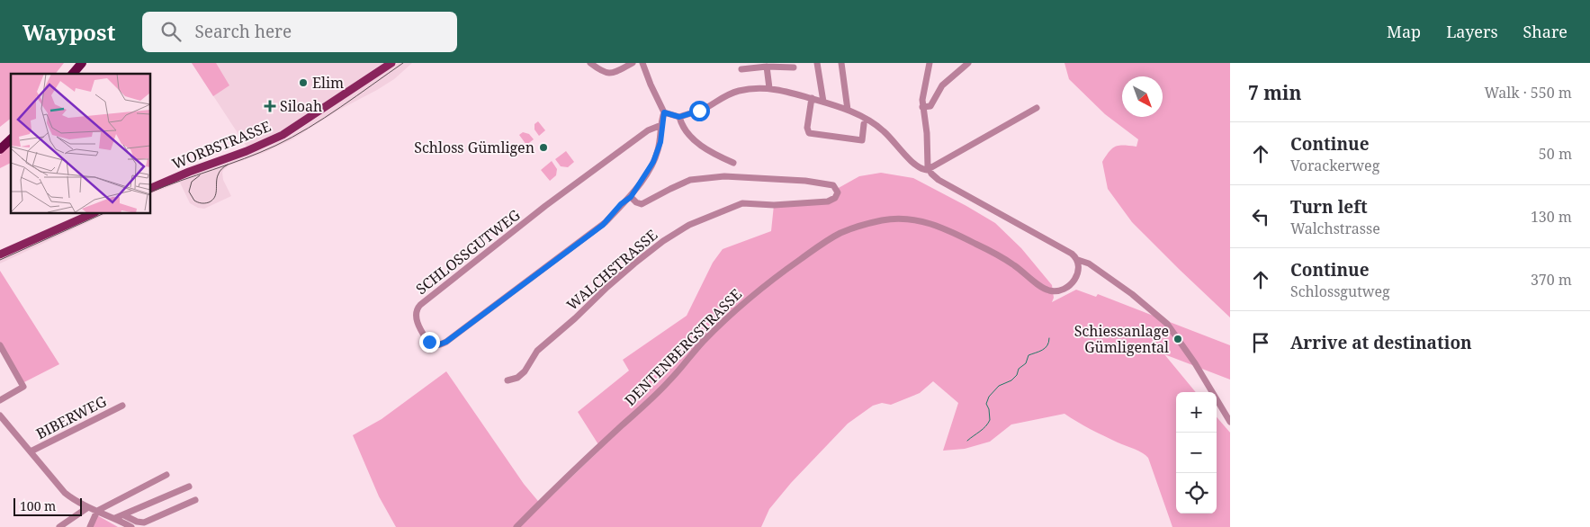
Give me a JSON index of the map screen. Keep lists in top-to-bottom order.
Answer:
{
  "streets": {
    "main road": ["WORBSTRASSE"],
    "street": [
      "SCHLOSSGUTWEG",
      "WALCHSTRASSE",
      "DENTENBERGSTRASSE",
      "BIBERWEG"
    ]
  },
  "crossings": [
    ["SCHLOSSGUTWEG", "WALCHSTRASSE"]
  ],
  "places": {
    "other": ["Elim", "Schloss Gümligen", "Schiessanlage Gümligental"],
    "health": ["Siloah"]
  },
  "scale_bar": "100 m",
  "north": "bottom right",
  "page": {
    "header": "Waypost",
    "search": "Search here",
    "nav": ["Map", "Layers", "Share"],
    "heading": ["7 min", "Walk · 550 m"],
    "list": [
      ["Continue", "Vorackerweg", "50 m"],
      ["Turn left", "Walchstrasse", "130 m"],
      ["Continue", "Schlossgutweg", "370 m"],
      "Arrive at destination"
    ],
    "map_buttons": ["+", "−"],
    "scale": "100 m"
  }
}
